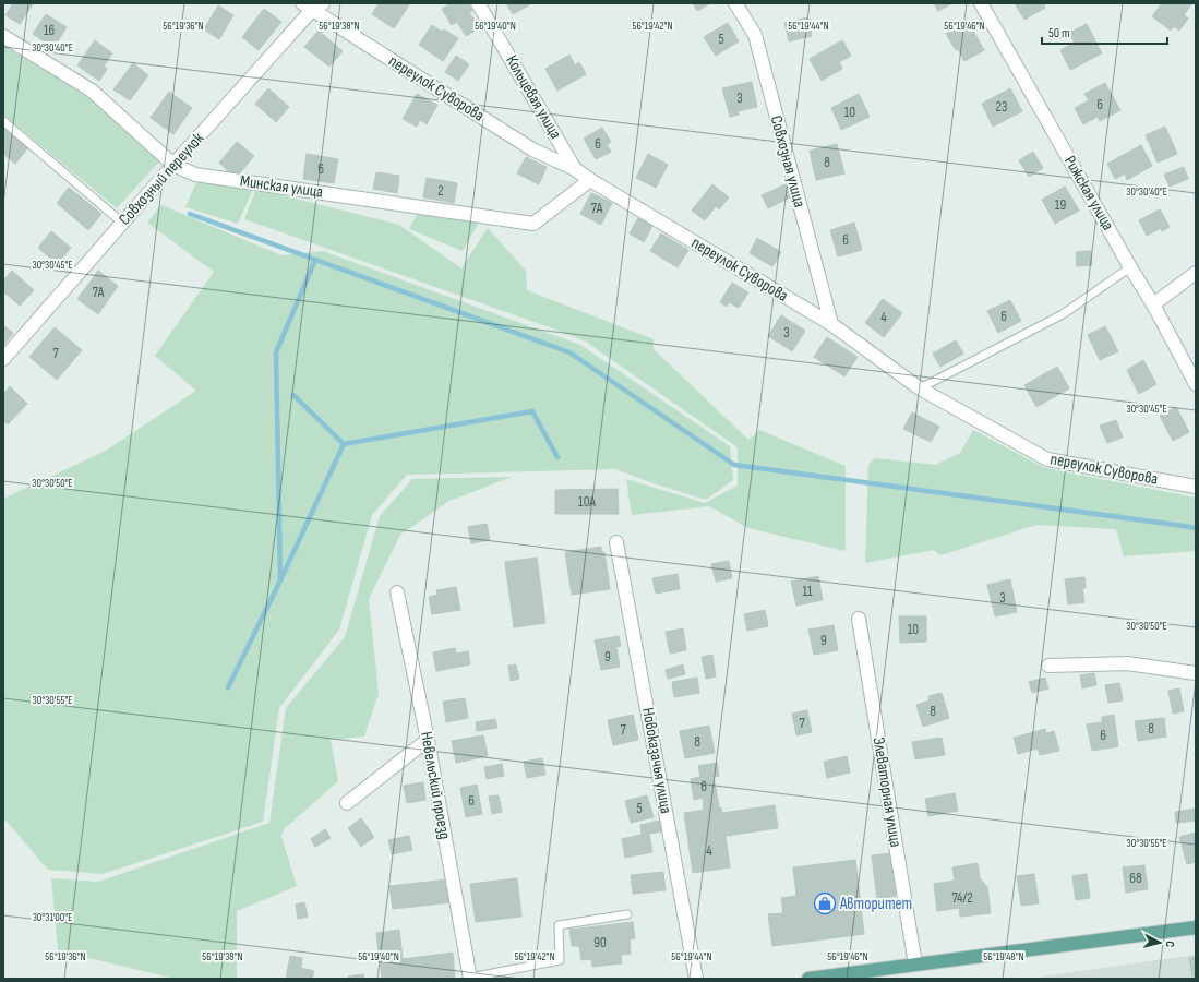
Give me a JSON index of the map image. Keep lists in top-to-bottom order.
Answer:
{
  "streets": {
    "street": [
      "переулок Суворова",
      "Кольцевая улица",
      "Совхозная улица",
      "Совхозный переулок",
      "Минская улица",
      "Рижская улица",
      "Новоказачья улица",
      "Невельский проезд",
      "Элеваторная улица"
    ]
  },
  "crossings": [
    ["переулок Суворова", "Кольцевая улица"],
    ["переулок Суворова", "Совхозная улица"],
    ["переулок Суворова", "Совхозный переулок"],
    ["переулок Суворова", "Минская улица"],
    ["Совхозный переулок", "Минская улица"]
  ],
  "places": {
    "shop": ["Авторитет"]
  },
  "house_numbers": [
    "16",
    "5",
    "3",
    "6",
    "23",
    "10",
    "6",
    "8",
    "6",
    "2",
    "19",
    "7А",
    "6",
    "7А",
    "6",
    "4",
    "3",
    "7",
    "10А",
    "11",
    "3",
    "10",
    "9",
    "9",
    "8",
    "7",
    "8",
    "7",
    "6",
    "8",
    "6",
    "6",
    "5",
    "4",
    "68",
    "74/2",
    "90"
  ],
  "scale_bar": "50 m",
  "north": "right",
  "coordinates": [
    "56°19'36\"N",
    "56°19'38\"N",
    "56°19'40\"N",
    "56°19'42\"N",
    "56°19'44\"N",
    "56°19'46\"N",
    "30°30'40\"E",
    "30°30'45\"E",
    "30°30'50\"E",
    "30°30'55\"E",
    "30°31'00\"E",
    "56°19'48\"N"
  ]
}
